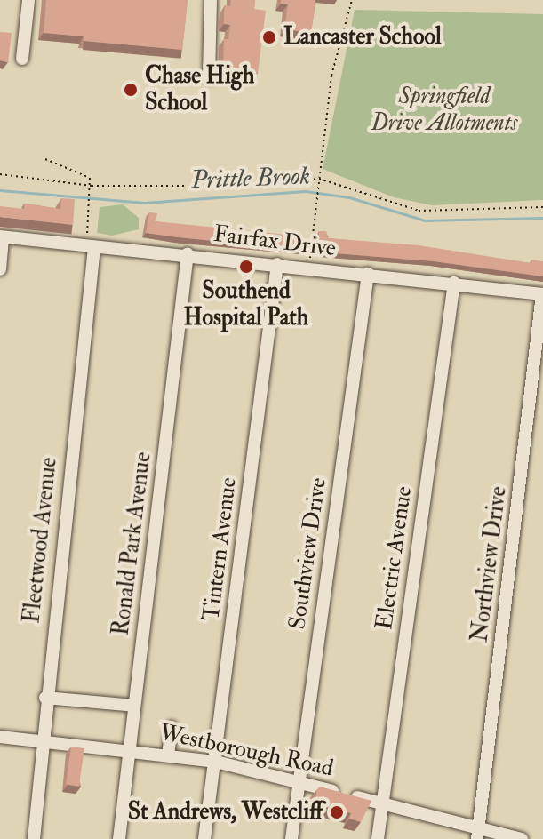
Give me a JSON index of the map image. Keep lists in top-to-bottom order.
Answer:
{
  "streets": {
    "street": [
      "Fairfax Drive",
      "Fleetwood Avenue",
      "Ronald Park Avenue",
      "Tintern Avenue",
      "Southview Drive",
      "Electric Avenue",
      "Northview Drive",
      "Westborough Road"
    ]
  },
  "crossings": [
    ["Fairfax Drive", "Fleetwood Avenue"],
    ["Fairfax Drive", "Ronald Park Avenue"],
    ["Fairfax Drive", "Tintern Avenue"],
    ["Fairfax Drive", "Southview Drive"],
    ["Fairfax Drive", "Electric Avenue"],
    ["Fairfax Drive", "Northview Drive"],
    ["Fleetwood Avenue", "Westborough Road"],
    ["Ronald Park Avenue", "Westborough Road"],
    ["Tintern Avenue", "Westborough Road"],
    ["Southview Drive", "Westborough Road"],
    ["Electric Avenue", "Westborough Road"],
    ["Northview Drive", "Westborough Road"]
  ],
  "water": ["Prittle Brook"],
  "parks": ["Springfield Drive Allotments"],
  "places": [
    "Lancaster School",
    "Chase High School",
    "Southend Hospital Path",
    "St Andrews, Westcliff"
  ]
}
